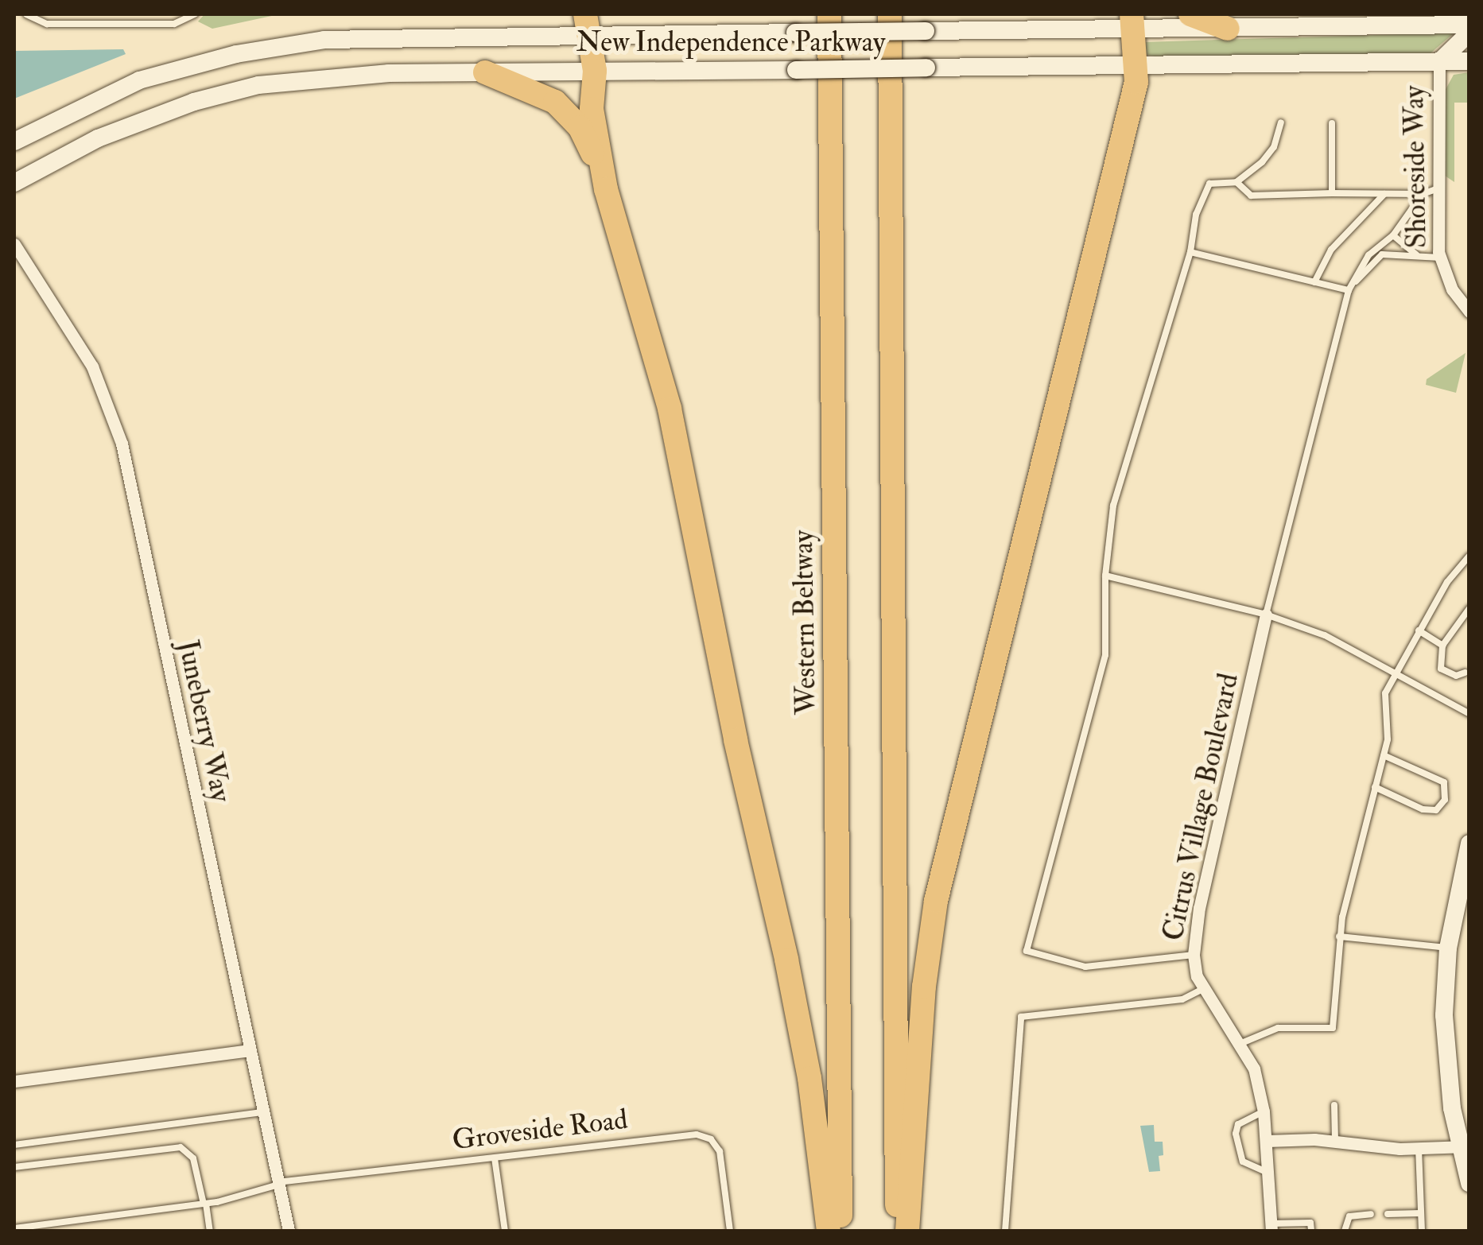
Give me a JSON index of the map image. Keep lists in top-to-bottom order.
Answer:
{
  "streets": {
    "highway": ["Western Beltway"],
    "main road": ["New Independence Parkway"],
    "street": ["Shoreside Way", "Juneberry Way", "Citrus Village Boulevard"],
    "lane": ["Groveside Road"]
  },
  "crossings": [
    ["New Independence Parkway", "Shoreside Way"],
    ["Juneberry Way", "Groveside Road"]
  ]
}
